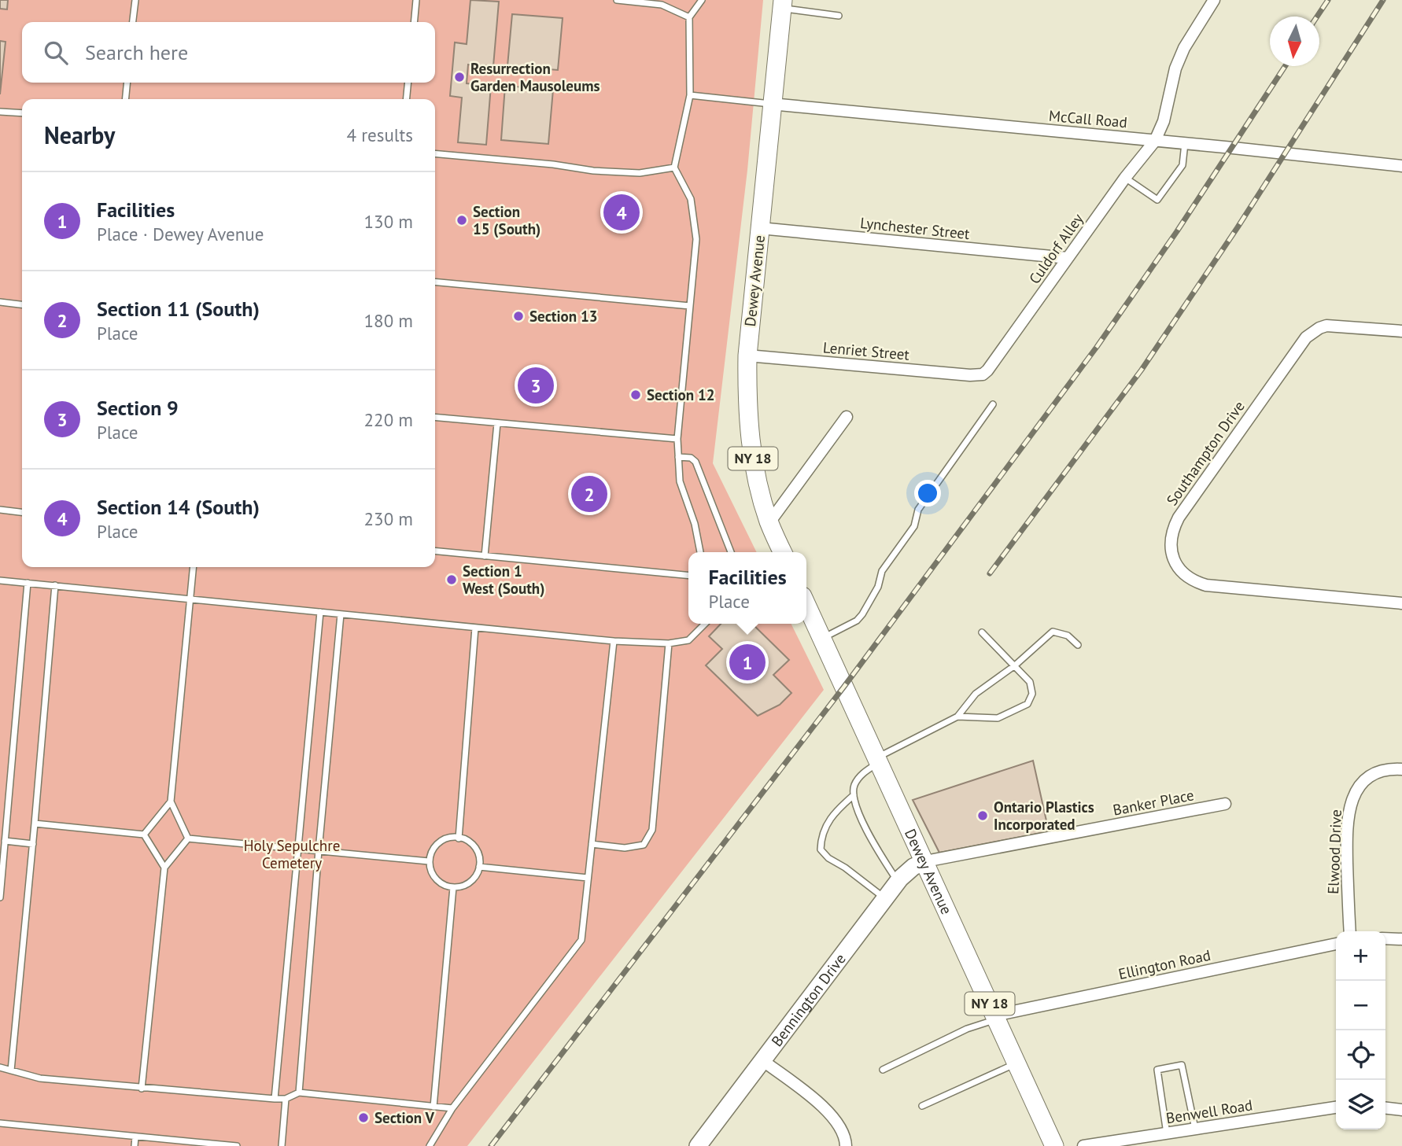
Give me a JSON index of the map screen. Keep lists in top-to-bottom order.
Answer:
{
  "streets": {
    "main road": ["Dewey Avenue", "NY 18"],
    "street": [
      "McCall Road",
      "Lynchester Street",
      "Culdorf Alley",
      "Lenriet Street",
      "Southampton Drive",
      "Banker Place",
      "Elwood Drive",
      "Ellington Road",
      "Bennington Drive",
      "Benwell Road"
    ]
  },
  "crossings": [
    ["McCall Road", "Culdorf Alley"],
    ["McCall Road", "Dewey Avenue"],
    ["Lynchester Street", "Culdorf Alley"],
    ["Lynchester Street", "Dewey Avenue"],
    ["Culdorf Alley", "Lenriet Street"],
    ["Dewey Avenue", "Lenriet Street"],
    ["Dewey Avenue", "Banker Place"],
    ["Dewey Avenue", "Ellington Road"],
    ["Dewey Avenue", "Bennington Drive"],
    ["Banker Place", "Bennington Drive"]
  ],
  "parks": ["Holy Sepulchre Cemetery"],
  "places": [
    "Resurrection Garden Mausoleums",
    "Section 15 (South)",
    "Section 13",
    "Section 12",
    "Section 1 West (South)",
    "Ontario Plastics Incorporated",
    "Section V"
  ],
  "north": "bottom",
  "page": {
    "search": "Search here",
    "heading": ["Nearby", "4 results"],
    "list": [
      {
        "mark": "1",
        "name": "Facilities",
        "note": "Place · Dewey Avenue",
        "value": "130 m"
      },
      {
        "mark": "2",
        "name": "Section 11 (South)",
        "note": "Place",
        "value": "180 m"
      },
      {
        "mark": "3",
        "name": "Section 9",
        "note": "Place",
        "value": "220 m"
      },
      {
        "mark": "4",
        "name": "Section 14 (South)",
        "note": "Place",
        "value": "230 m"
      }
    ],
    "pins": [
      "4",
      "3",
      "2",
      "1"
    ],
    "popup": ["Facilities", "Place"],
    "map_buttons": ["+", "−"]
  }
}
